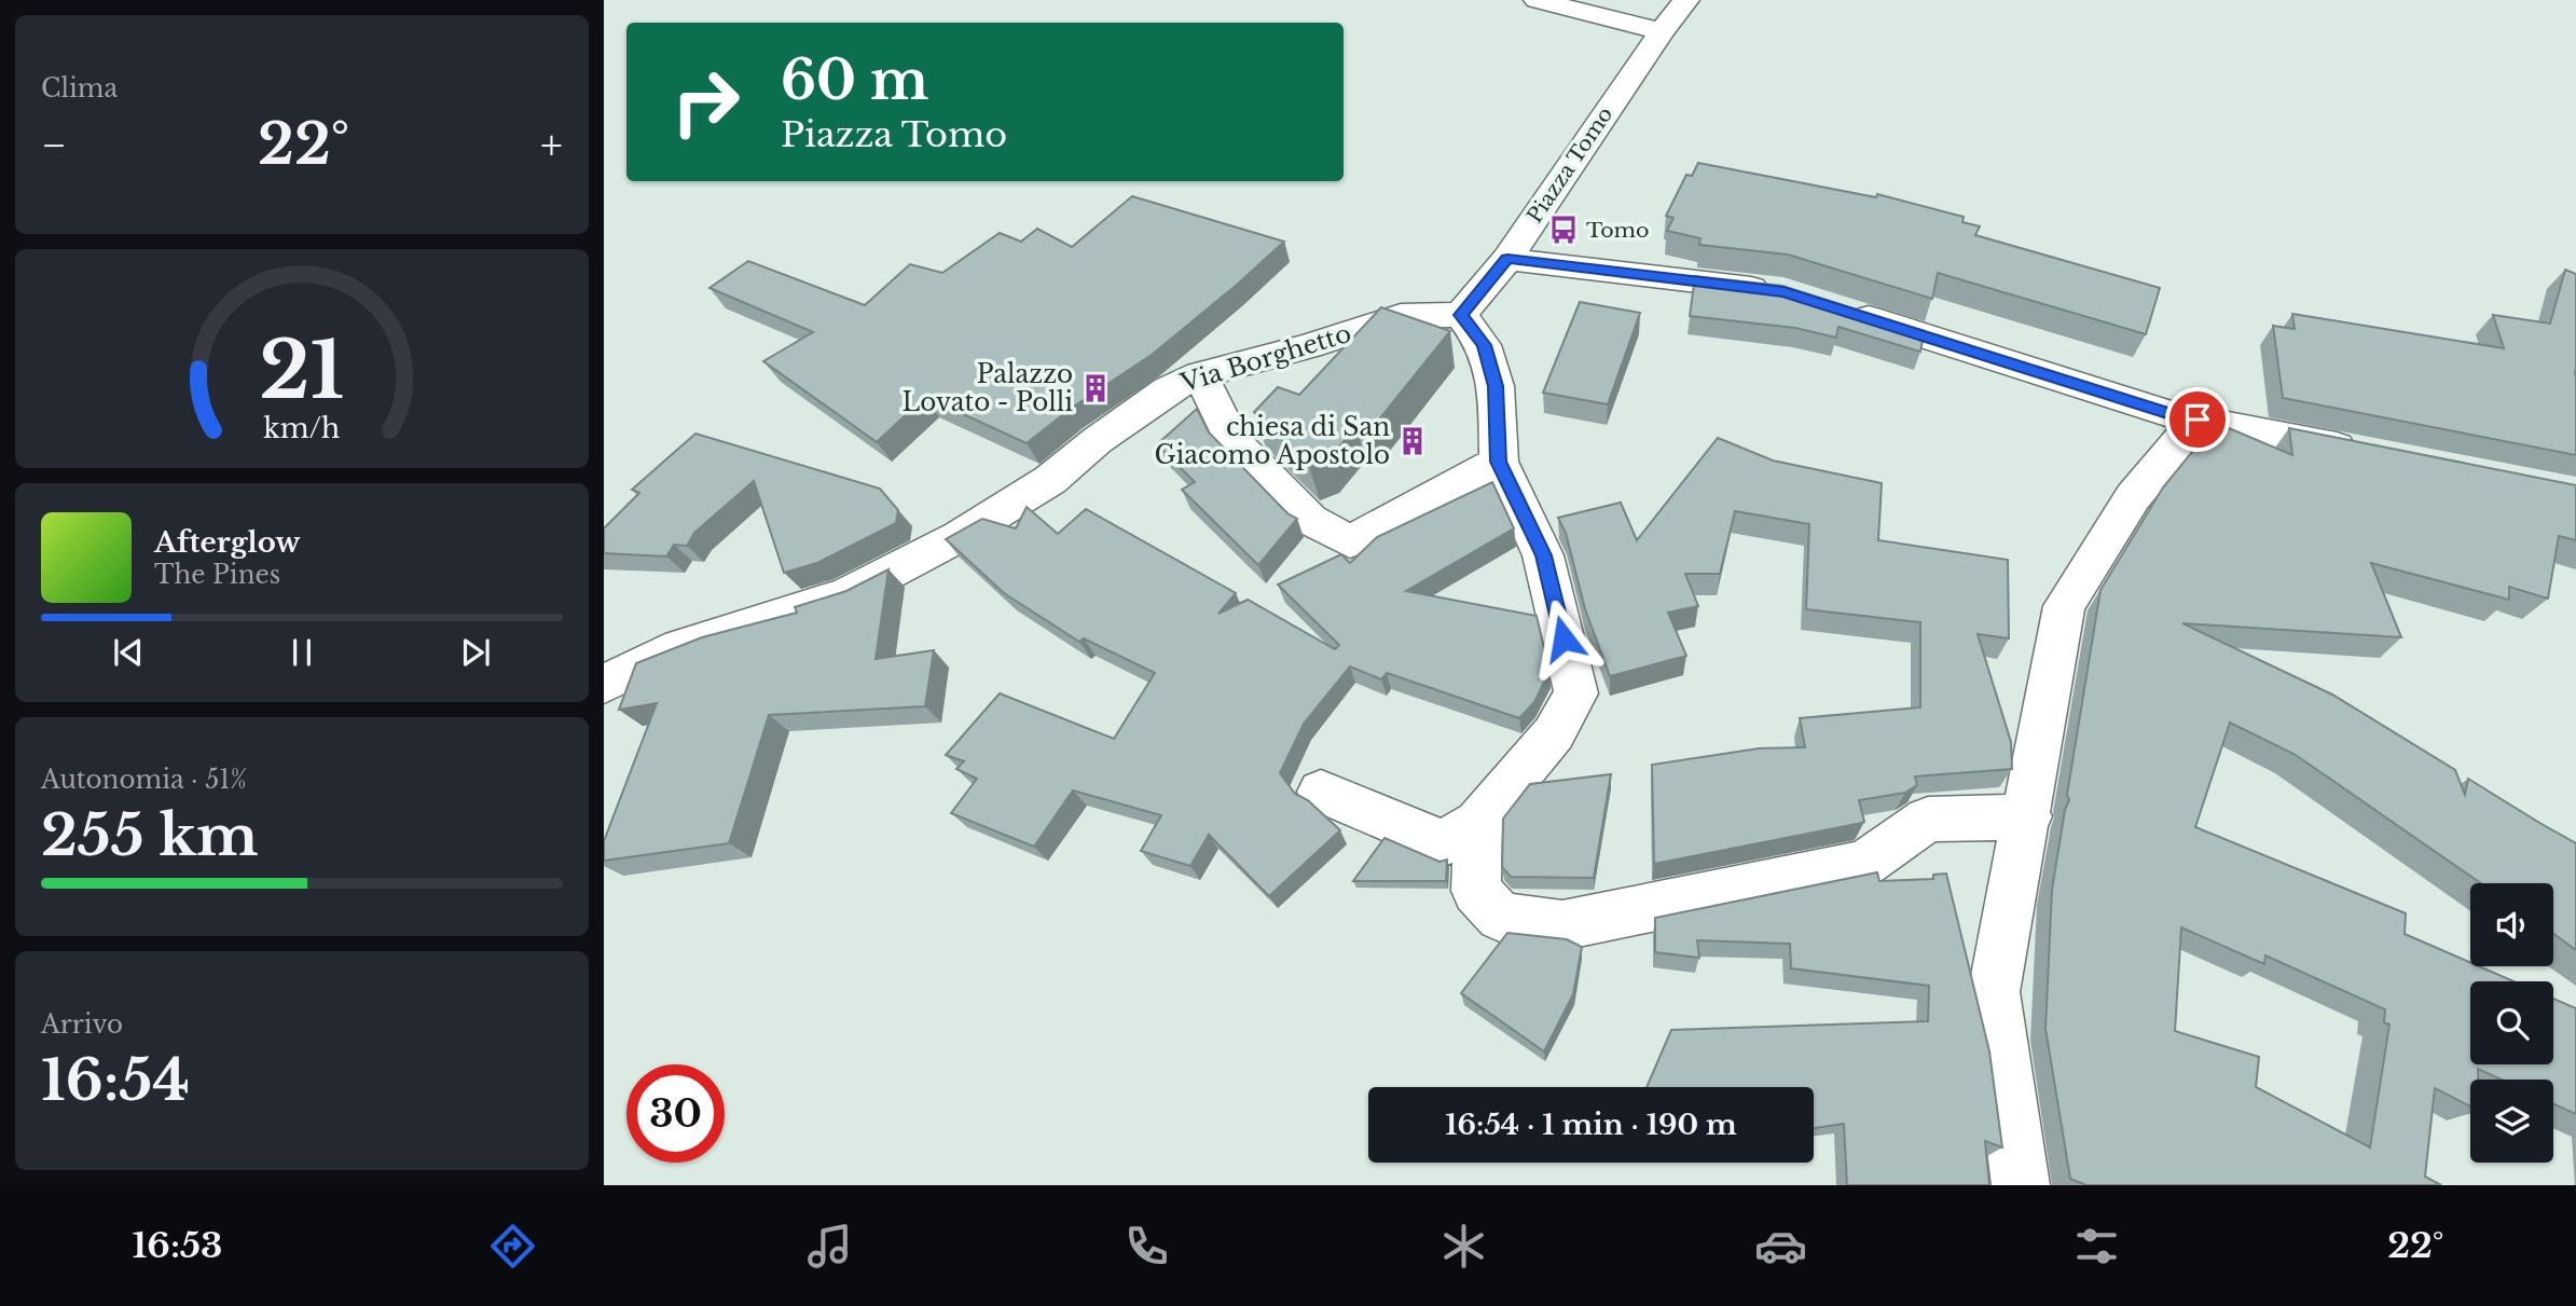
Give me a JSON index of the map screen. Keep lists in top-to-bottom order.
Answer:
{
  "streets": {
    "street": ["Piazza Tomo", "Via Borghetto"]
  },
  "crossings": [
    ["Piazza Tomo", "Via Borghetto"]
  ],
  "places": {
    "bus stop": ["Tomo"],
    "building": ["Palazzo Lovato - Polli", "chiesa di San Giacomo Apostolo"]
  },
  "page": {
    "tile": [
      "Clima",
      ["Autonomia · 51%", "255 km"],
      ["Arrivo", "16:54"]
    ],
    "turn": ["60 m", "Piazza Tomo"],
    "heat": ["−", "22°", "+"],
    "song": ["Afterglow", "The Pines"],
    "limit": "30",
    "trip": "16:54 · 1 min · 190 m",
    "tabs": ["16:53", "22°"],
    "gauge": ["21", "km/h"]
  }
}
